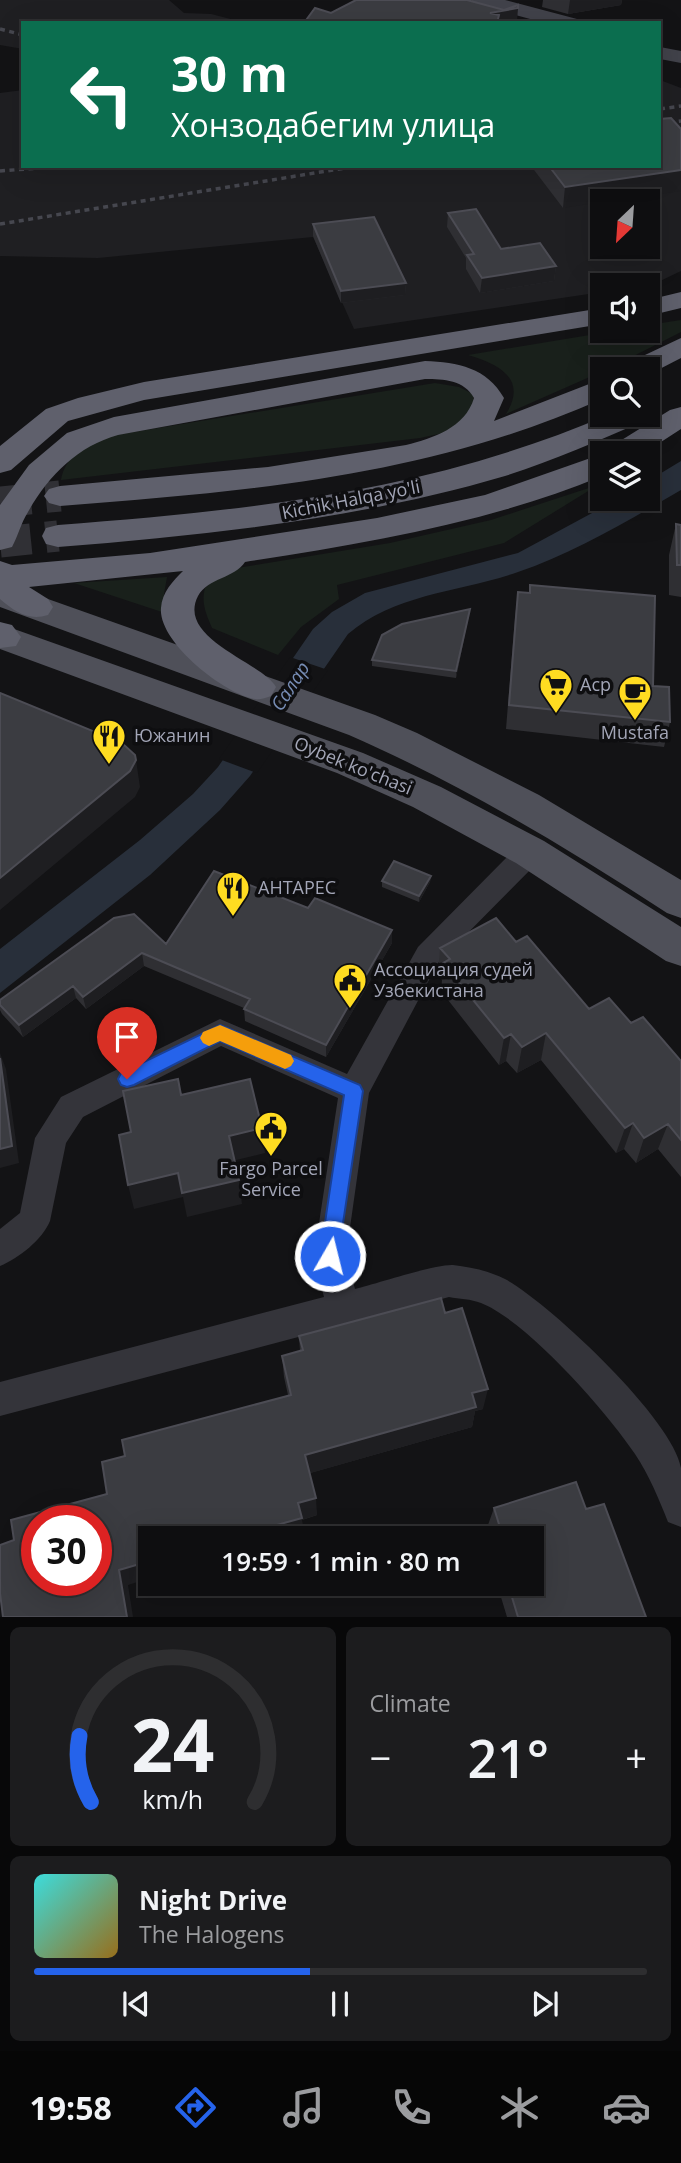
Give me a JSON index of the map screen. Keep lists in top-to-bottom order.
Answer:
{
  "streets": {
    "highway": ["Kichik Halqa yo'li"],
    "main road": ["Oybek ko'chasi"]
  },
  "water": ["Салар"],
  "places": {
    "supermarket": ["Аср"],
    "cafe": ["Mustafa"],
    "restaurant": ["Южанин", "АНТАРЕС"],
    "public building": ["Ассоциация судей Узбекистана", "Fargo Parcel Service"]
  },
  "north": "bottom left",
  "page": {
    "turn": ["30 m", "Хонзодабегим улица"],
    "limit": "30",
    "trip": "19:59 · 1 min · 80 m",
    "tile": "Climate",
    "heat": ["−", "21°", "+"],
    "song": ["Night Drive", "The Halogens"],
    "tabs": "19:58",
    "gauge": ["24", "km/h"]
  }
}
